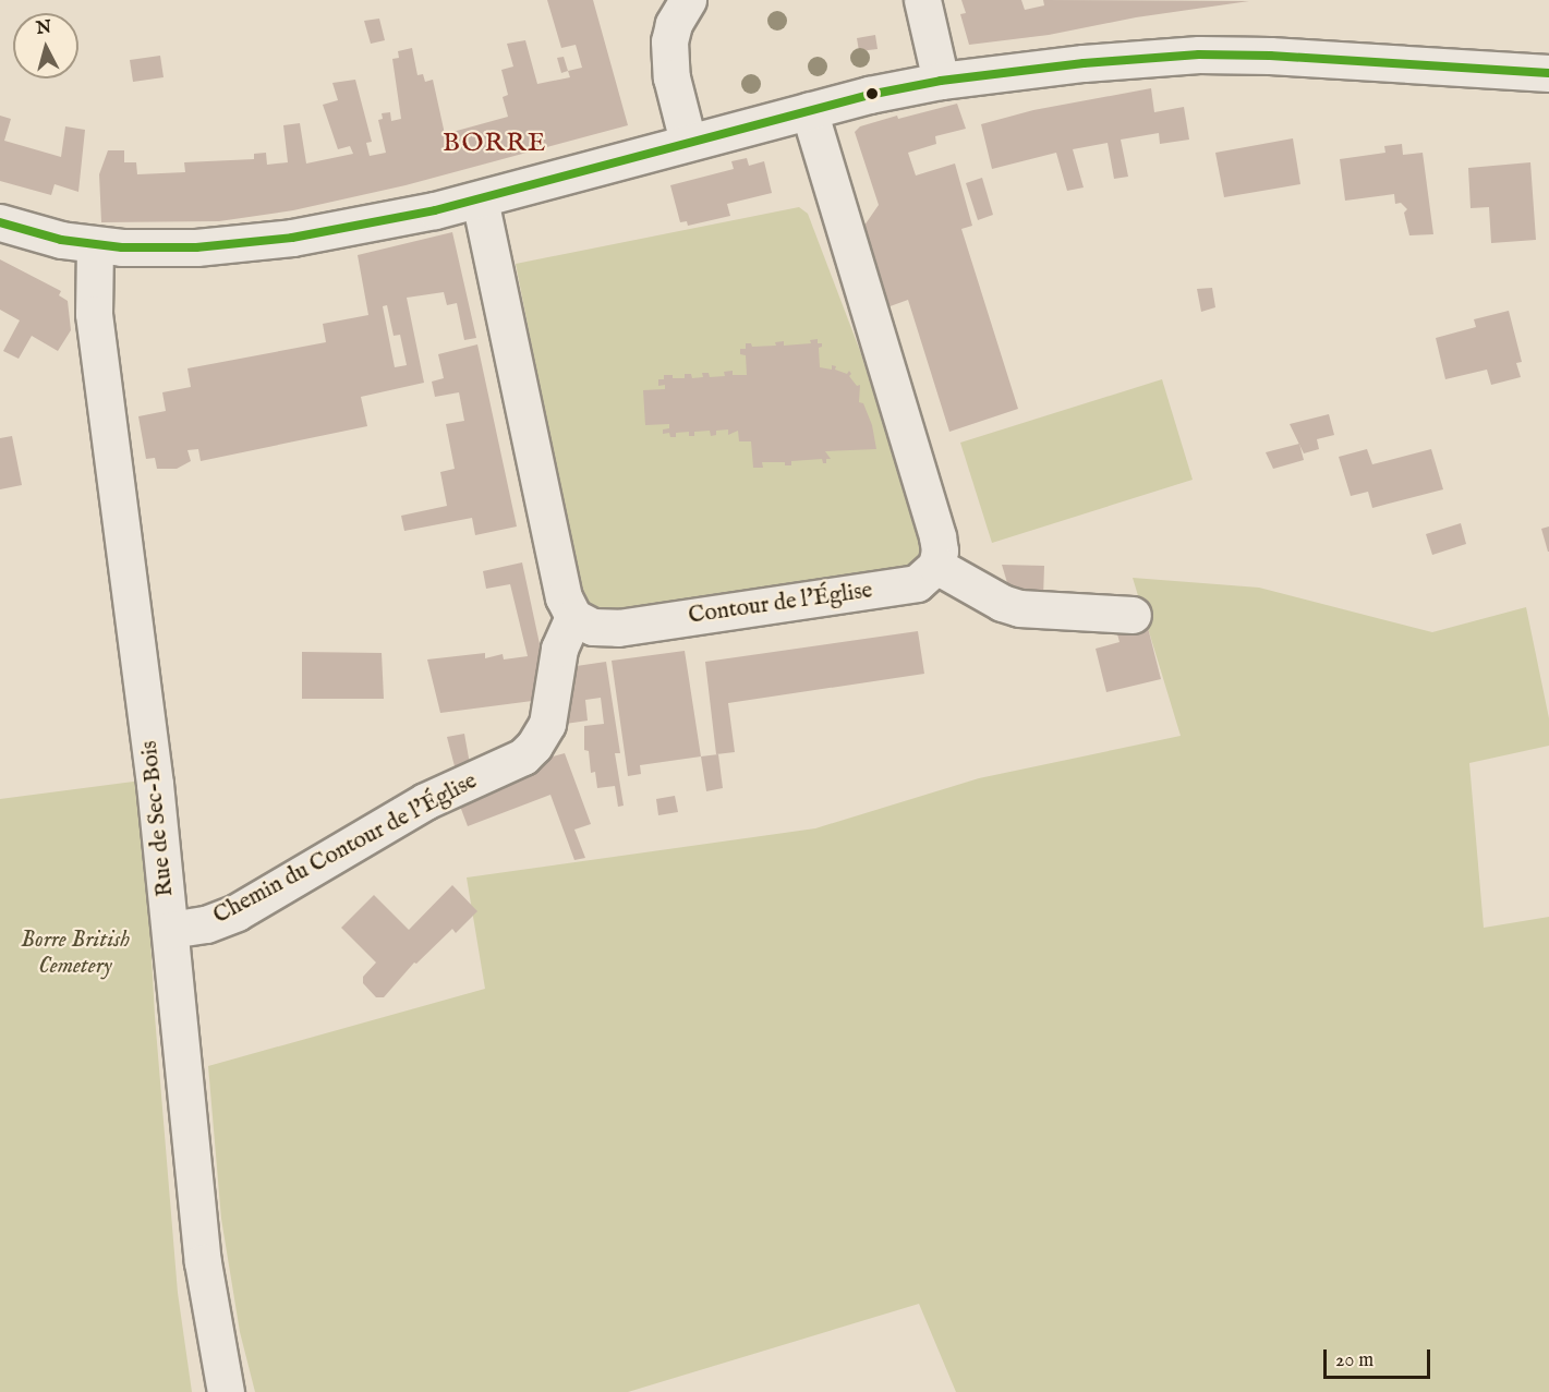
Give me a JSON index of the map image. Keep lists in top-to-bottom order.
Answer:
{
  "streets": {
    "street": ["Contour de l'Église", "Rue de Sec-Bois", "Chemin du Contour de l'Église"]
  },
  "crossings": [
    ["Contour de l'Église", "Chemin du Contour de l'Église"],
    ["Rue de Sec-Bois", "Chemin du Contour de l'Église"]
  ],
  "districts": ["BORRE"],
  "parks": ["Borre British Cemetery"],
  "scale_bar": "20 m",
  "north": "top"
}
